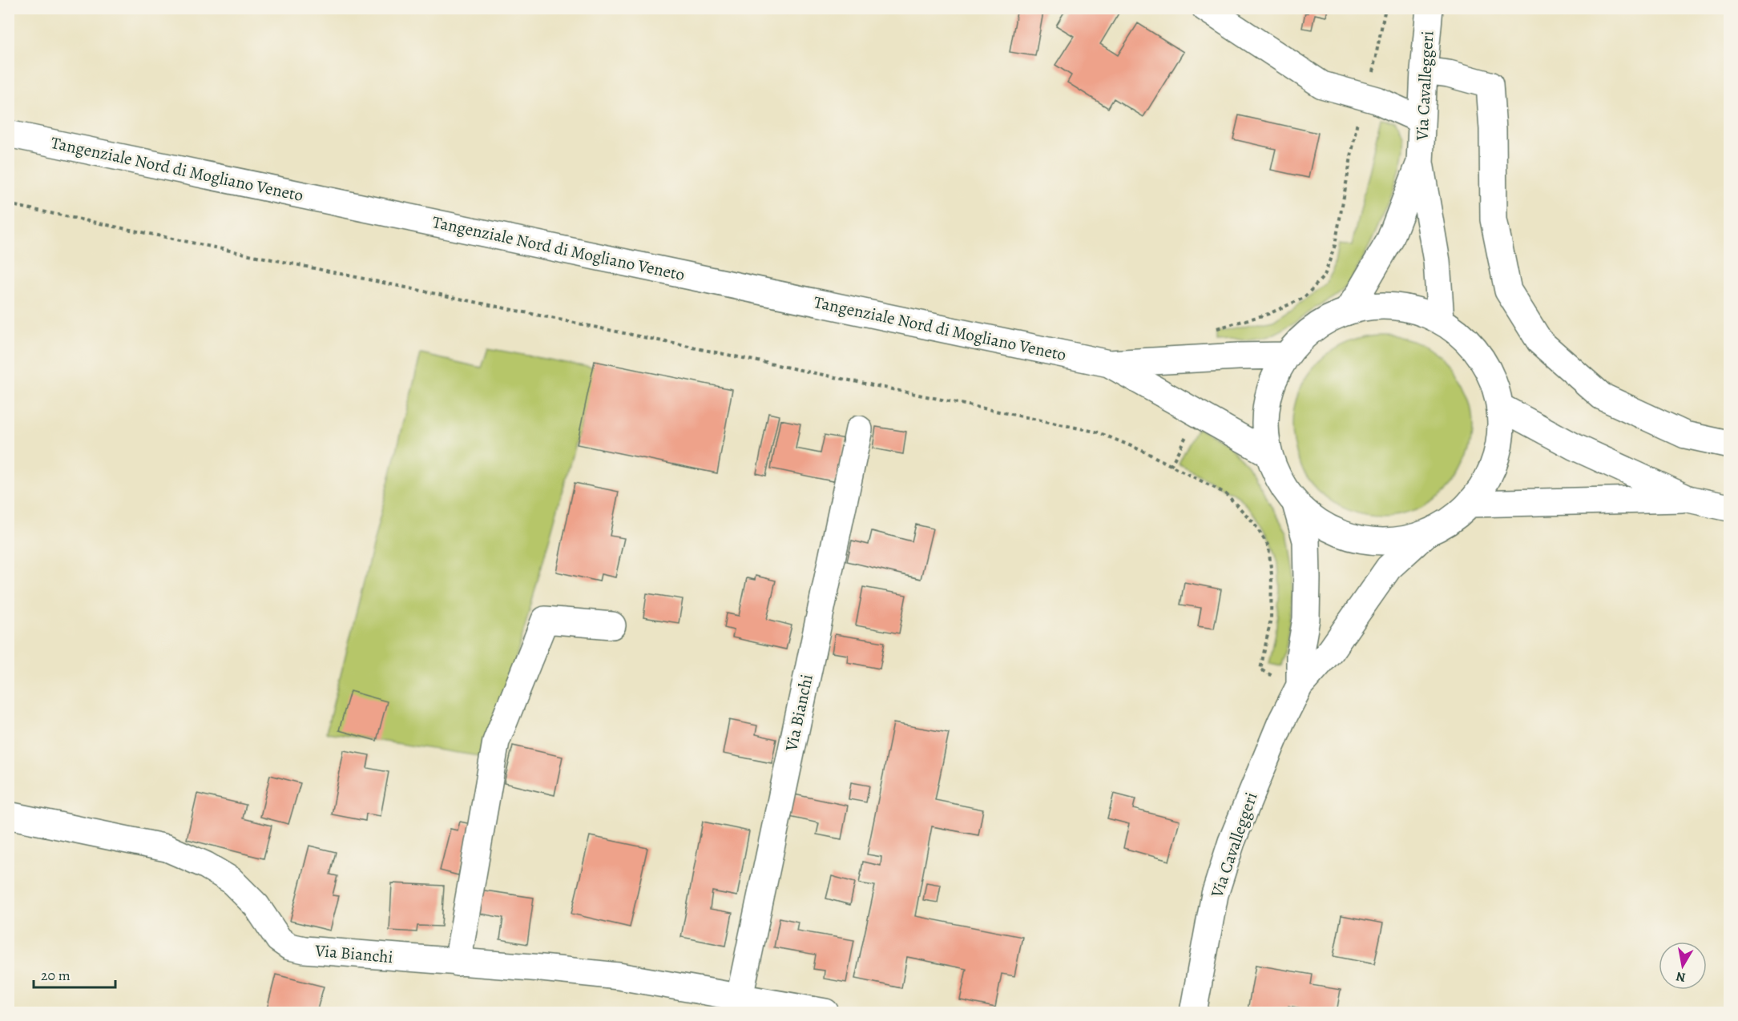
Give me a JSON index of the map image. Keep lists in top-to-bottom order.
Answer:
{
  "streets": {
    "street": ["Via Cavalleggeri", "Tangenziale Nord di Mogliano Veneto", "Via Bianchi"]
  },
  "scale_bar": "20 m",
  "north": "bottom"
}
